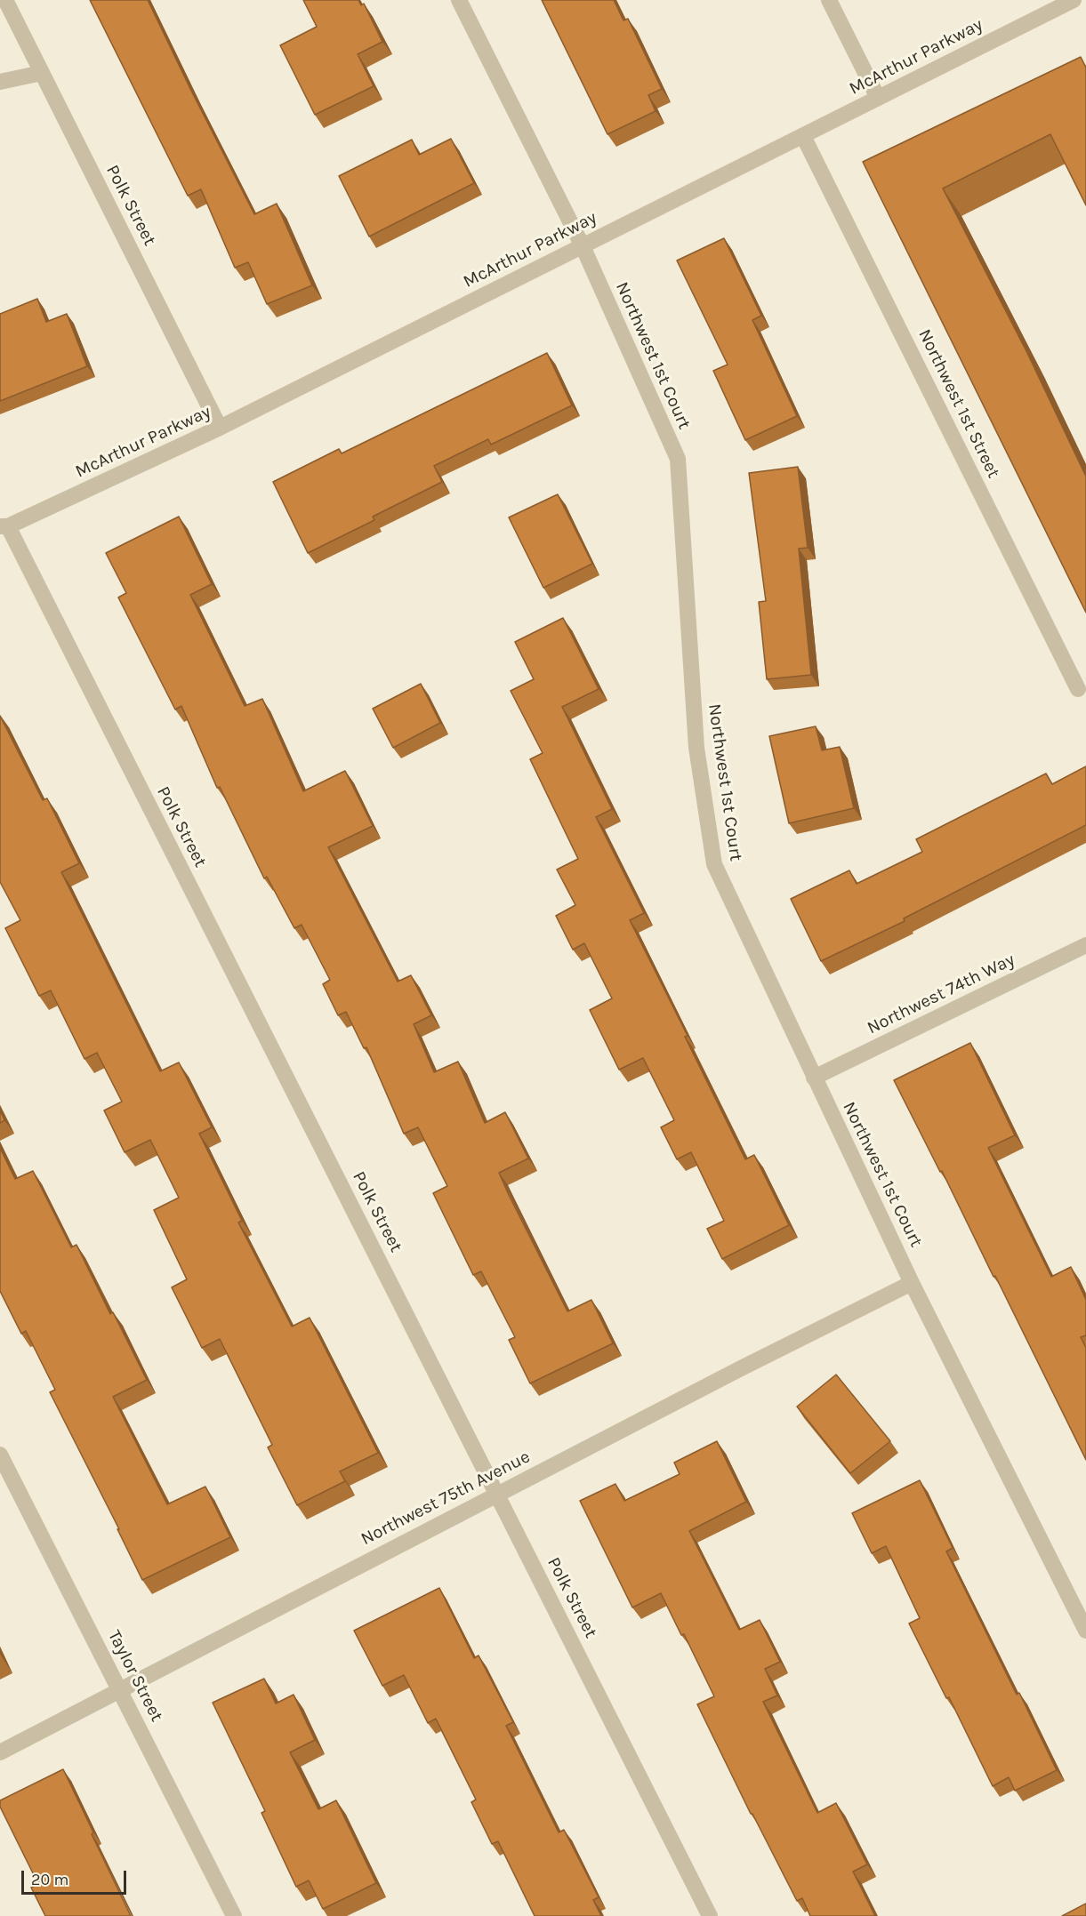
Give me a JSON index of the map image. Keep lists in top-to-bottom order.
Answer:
{
  "streets": {
    "street": [
      "McArthur Parkway",
      "Polk Street",
      "Northwest 1st Court",
      "Northwest 1st Street",
      "Northwest 74th Way",
      "Northwest 75th Avenue",
      "Taylor Street"
    ]
  },
  "crossings": [
    ["McArthur Parkway", "Polk Street"],
    ["McArthur Parkway", "Northwest 1st Court"],
    ["McArthur Parkway", "Northwest 1st Street"],
    ["Polk Street", "Northwest 75th Avenue"],
    ["Northwest 1st Court", "Northwest 74th Way"],
    ["Northwest 1st Court", "Northwest 75th Avenue"],
    ["Northwest 75th Avenue", "Taylor Street"]
  ],
  "scale_bar": "20 m"
}
